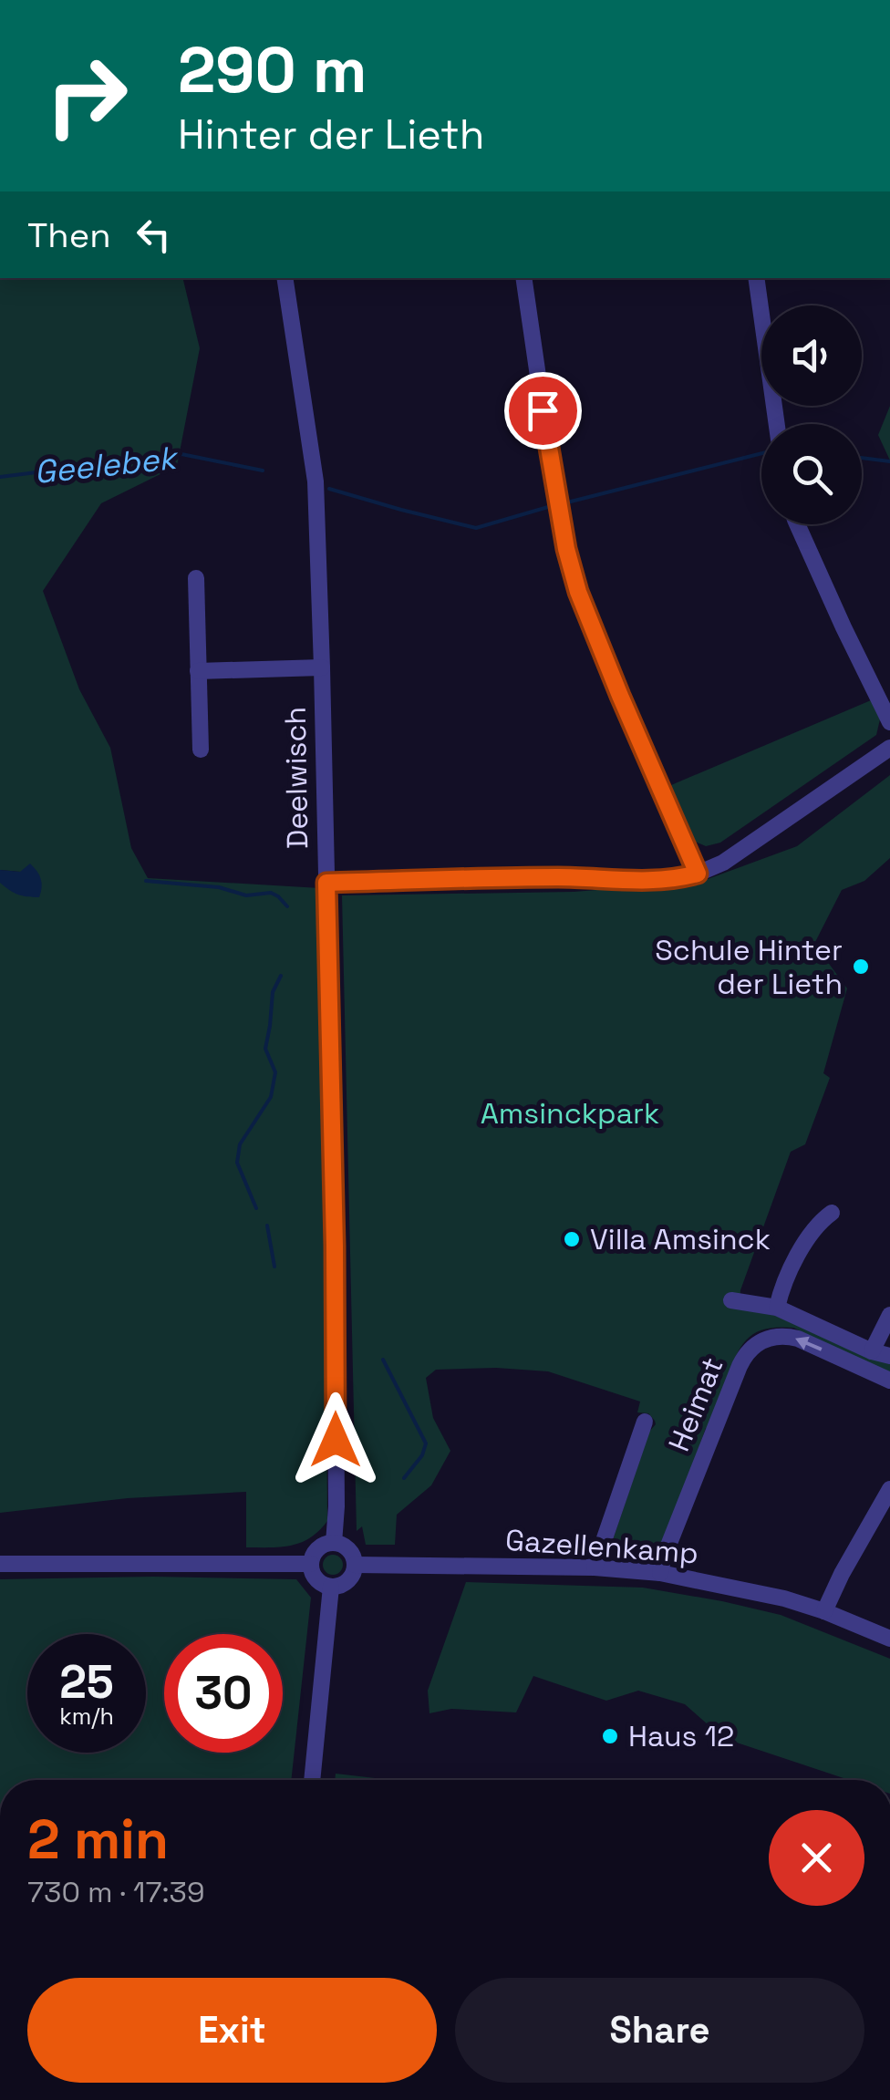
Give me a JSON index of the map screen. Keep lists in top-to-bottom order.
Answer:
{
  "streets": {
    "street": ["Deelwisch", "Heimat", "Gazellenkamp"]
  },
  "crossings": [
    ["Deelwisch", "Gazellenkamp"],
    ["Heimat", "Gazellenkamp"]
  ],
  "water": ["Geelebek"],
  "parks": ["Amsinckpark"],
  "places": ["Schule Hinter der Lieth", "Villa Amsinck", "Haus 12"],
  "page": {
    "turn": ["290 m", "Hinter der Lieth"],
    "then": "Then",
    "speed": "25 km/h",
    "limit": "30",
    "heading": ["2 min", "730 m · 17:39"],
    "buttons": ["Exit", "Share"]
  }
}
